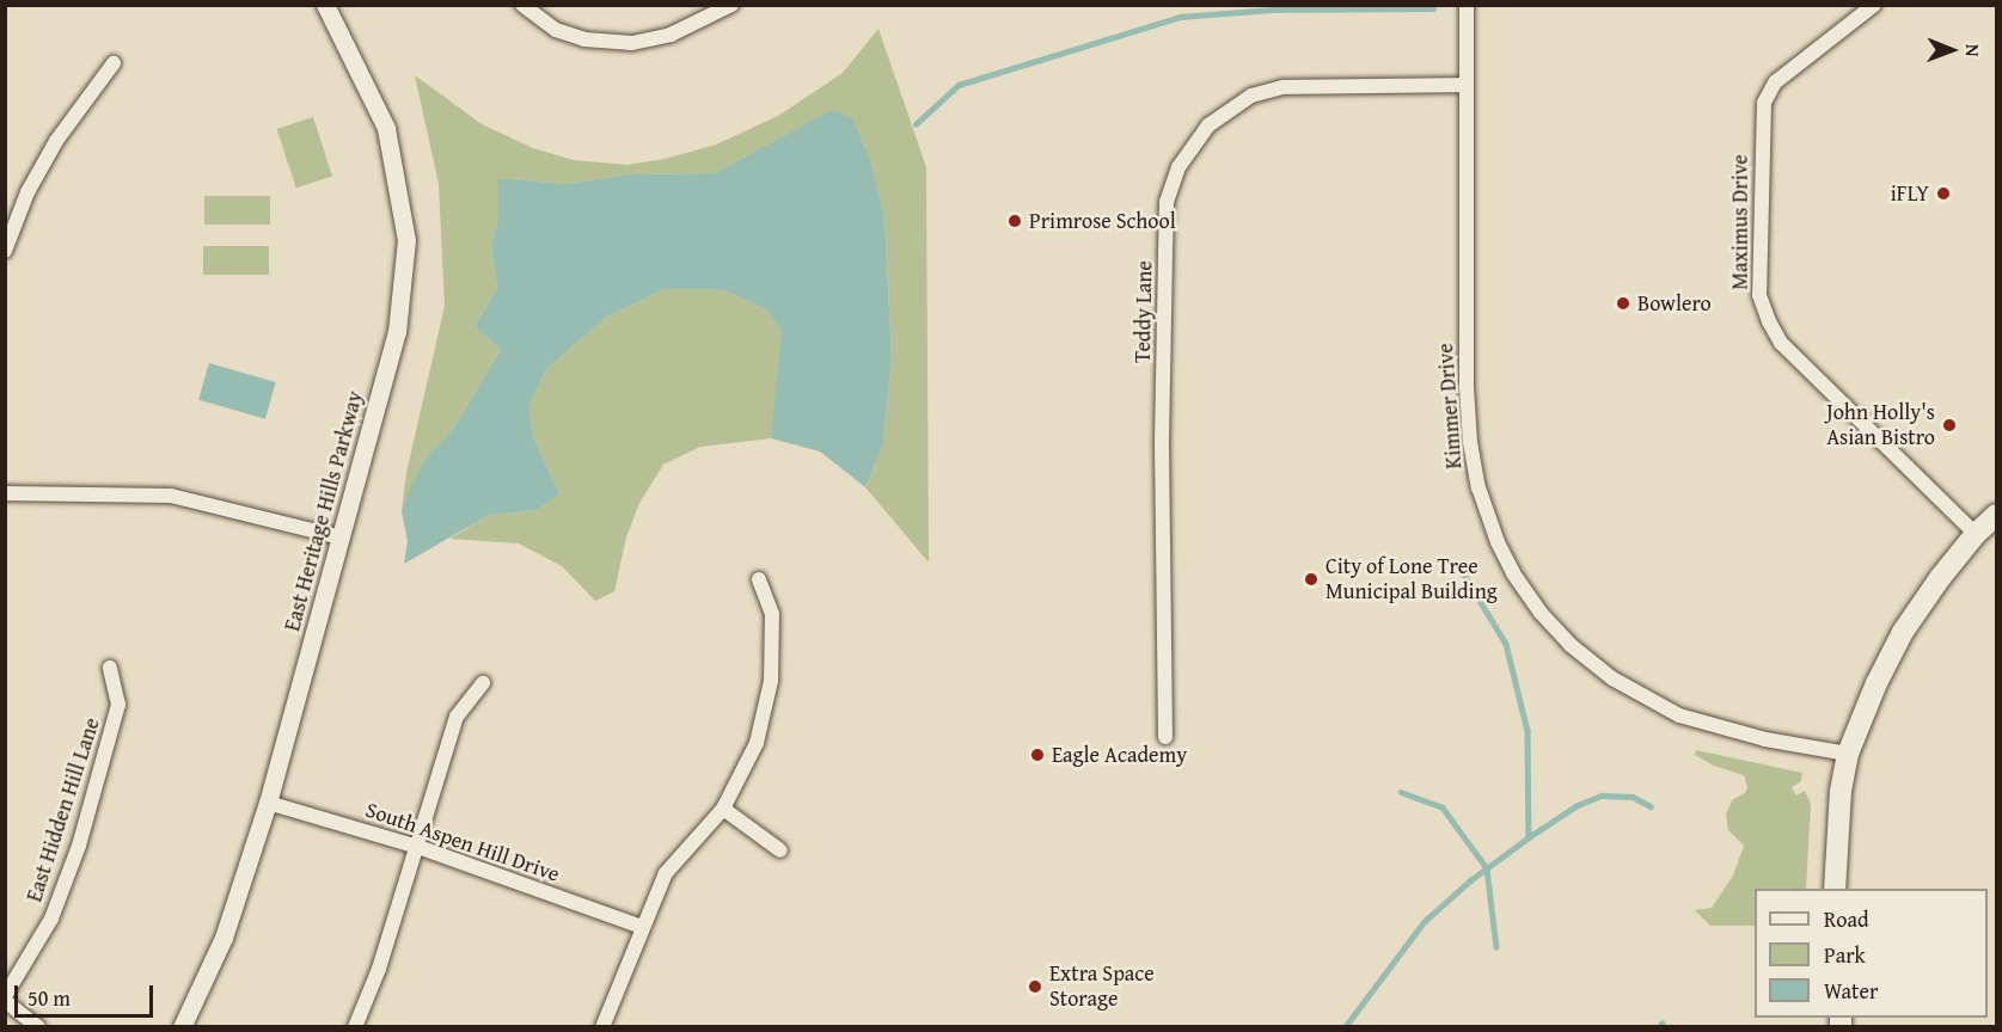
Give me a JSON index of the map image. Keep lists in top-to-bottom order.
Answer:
{
  "streets": {
    "street": [
      "Maximus Drive",
      "Teddy Lane",
      "Kimmer Drive",
      "East Heritage Hills Parkway",
      "East Hidden Hill Lane",
      "South Aspen Hill Drive"
    ]
  },
  "crossings": [
    ["Teddy Lane", "Kimmer Drive"],
    ["East Heritage Hills Parkway", "South Aspen Hill Drive"]
  ],
  "places": [
    "iFLY",
    "Primrose School",
    "Bowlero",
    "John Holly's Asian Bistro",
    "City of Lone Tree Municipal Building",
    "Eagle Academy",
    "Extra Space Storage"
  ],
  "legend": ["Road", "Park", "Water"],
  "scale_bar": "50 m",
  "north": "right"
}
